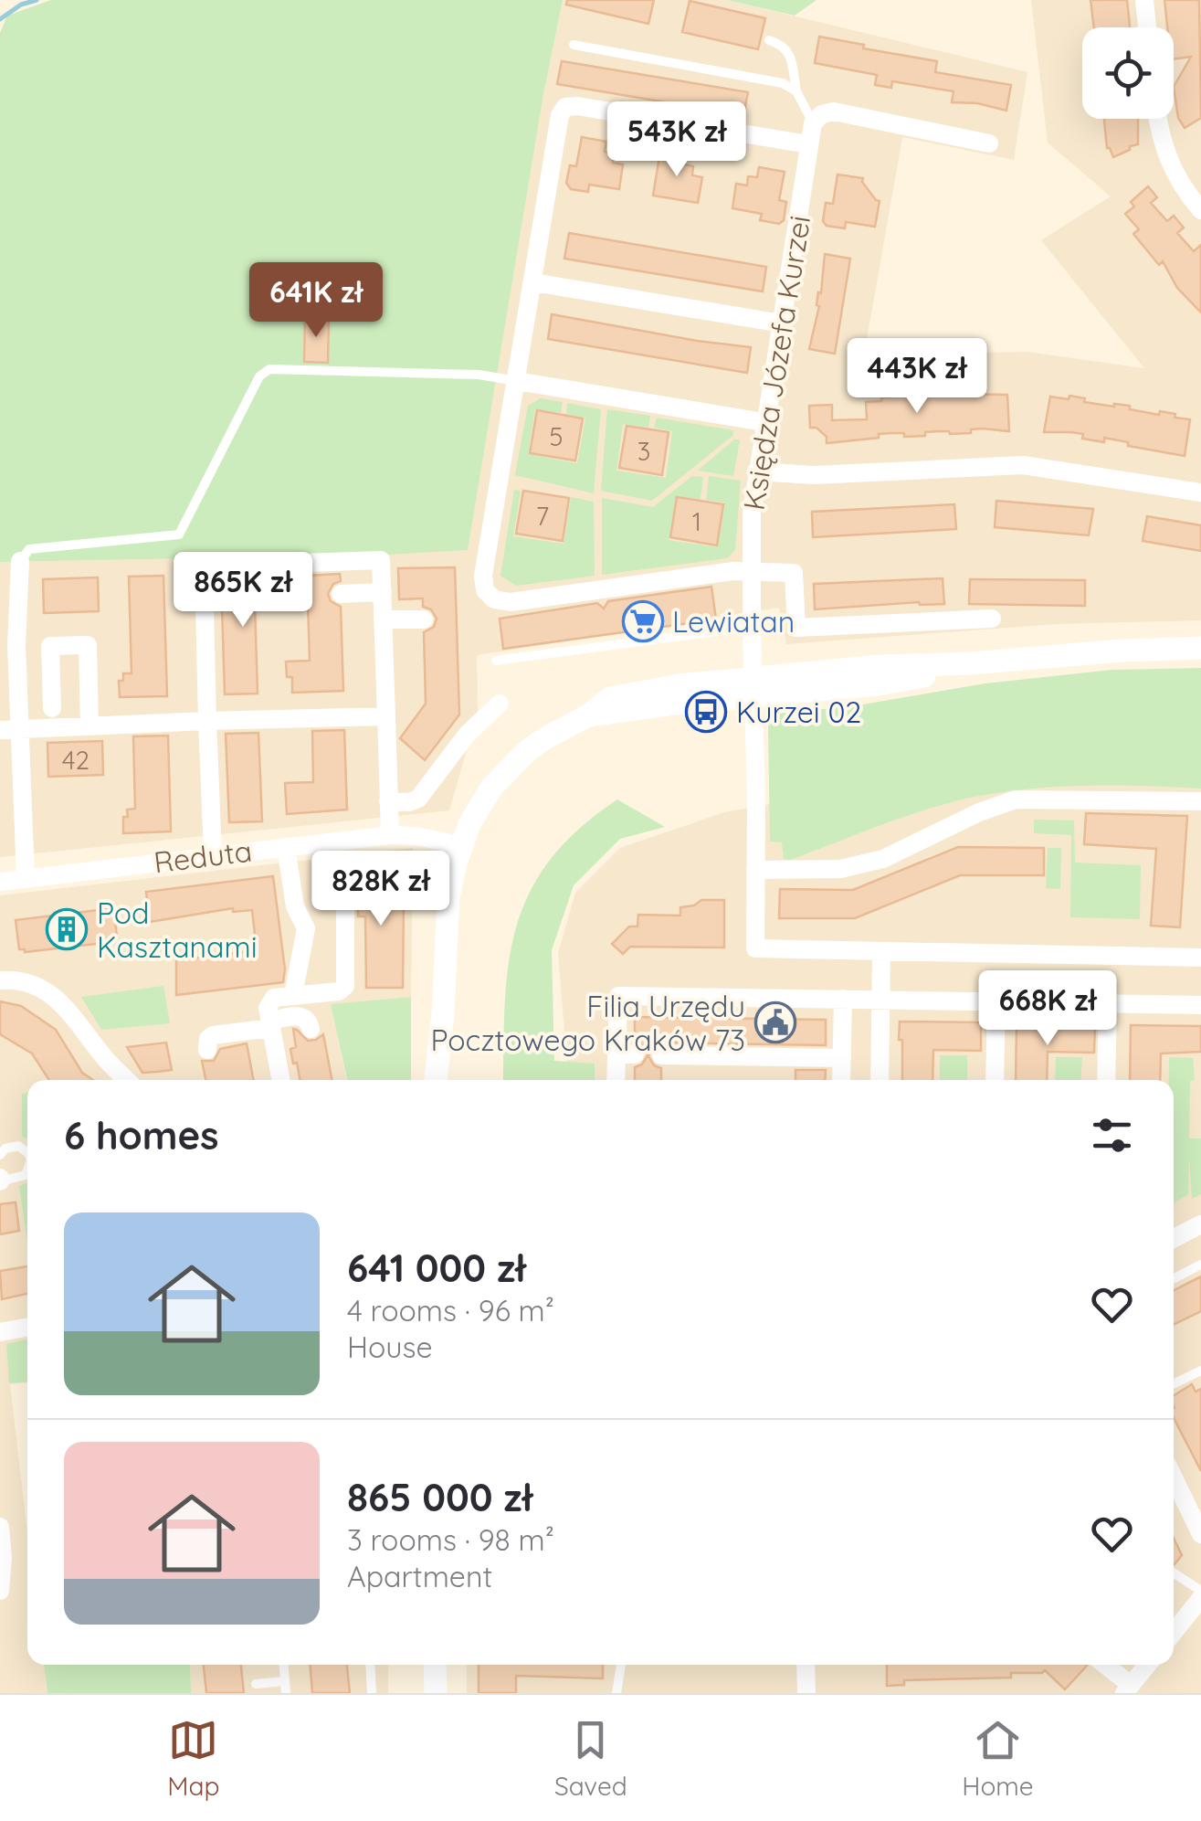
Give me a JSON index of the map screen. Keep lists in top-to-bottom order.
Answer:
{
  "streets": {
    "street": ["Księdza Józefa Kurzei", "Reduta"]
  },
  "places": {
    "supermarket": ["Lewiatan"],
    "bus stop": ["Kurzei 02"],
    "building": ["Pod Kasztanami"],
    "public building": ["Filia Urzędu Pocztowego Kraków 73"]
  },
  "house_numbers": [
    "5",
    "3",
    "7",
    "1",
    "42"
  ],
  "page": {
    "price": [
      "543K zł",
      "641K zł",
      "443K zł",
      "865K zł",
      "828K zł",
      "668K zł"
    ],
    "heading": "6 homes",
    "list": [
      {
        "name": "641 000 zł",
        "note": "4 rooms · 96 m² · House"
      },
      {
        "name": "865 000 zł",
        "note": "3 rooms · 98 m² · Apartment"
      }
    ],
    "tabs": ["Map", "Saved", "Home"]
  }
}
